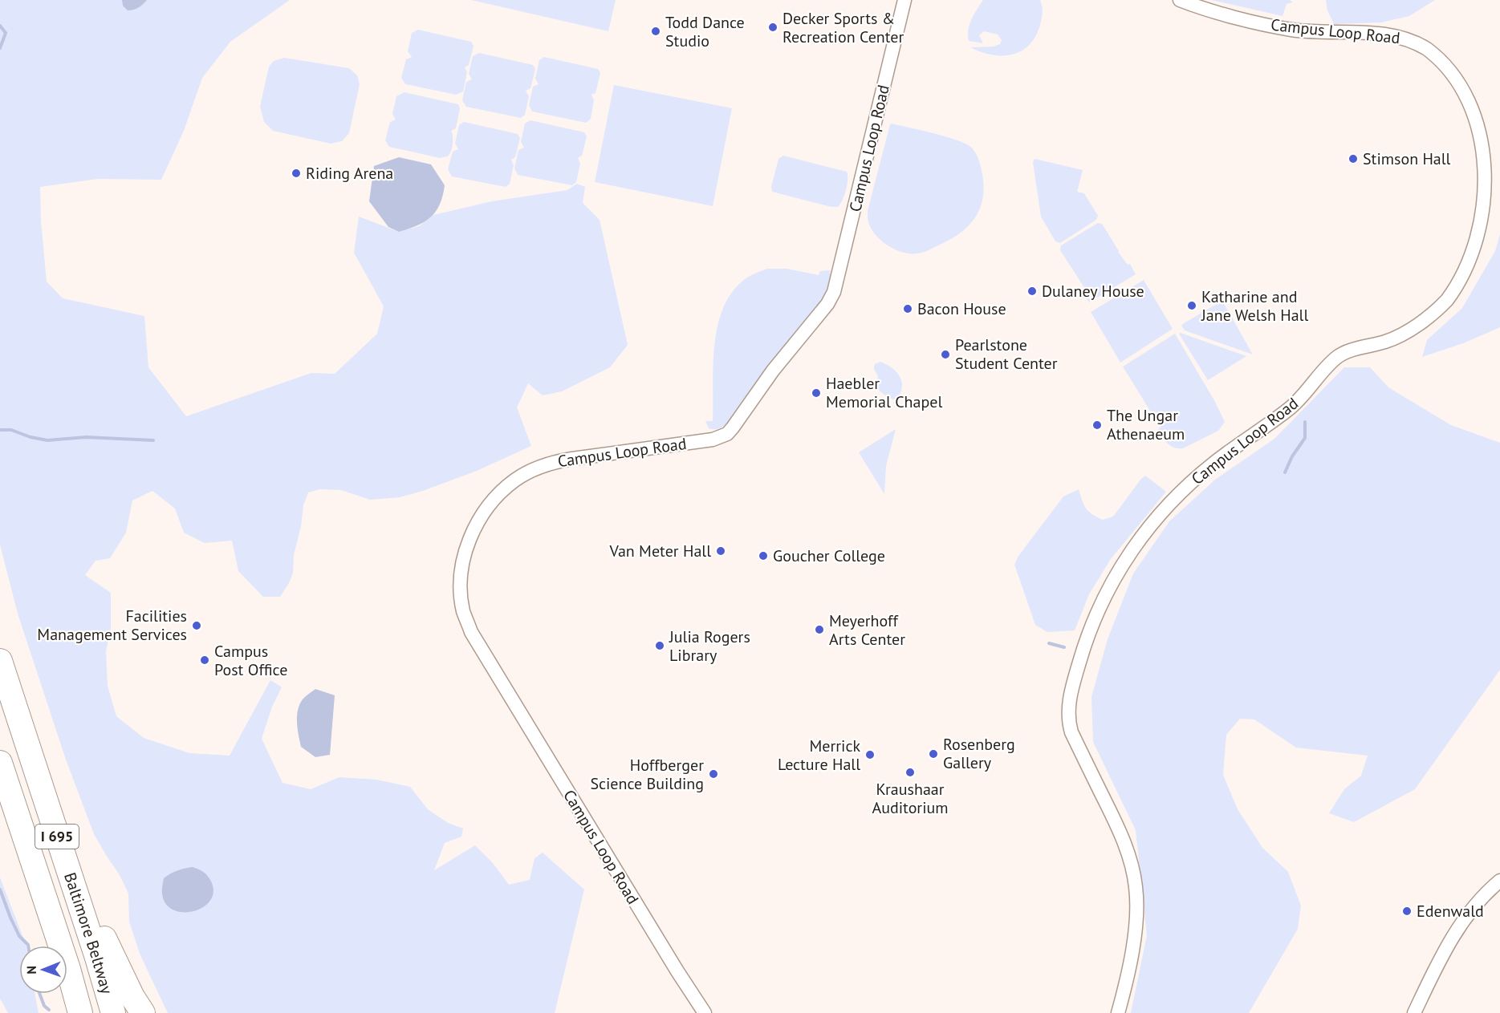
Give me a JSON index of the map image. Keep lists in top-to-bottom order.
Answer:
{
  "streets": {
    "highway": ["I 695", "Baltimore Beltway"],
    "street": ["Campus Loop Road"]
  },
  "places": [
    "Decker Sports & Recreation Center",
    "Todd Dance Studio",
    "Stimson Hall",
    "Riding Arena",
    "Dulaney House",
    "Katharine and Jane Welsh Hall",
    "Bacon House",
    "Pearlstone Student Center",
    "Haebler Memorial Chapel",
    "The Ungar Athenaeum",
    "Van Meter Hall",
    "Goucher College",
    "Facilities Management Services",
    "Meyerhoff Arts Center",
    "Julia Rogers Library",
    "Campus Post Office",
    "Rosenberg Gallery",
    "Merrick Lecture Hall",
    "Kraushaar Auditorium",
    "Hoffberger Science Building",
    "Edenwald"
  ],
  "north": "left"
}
